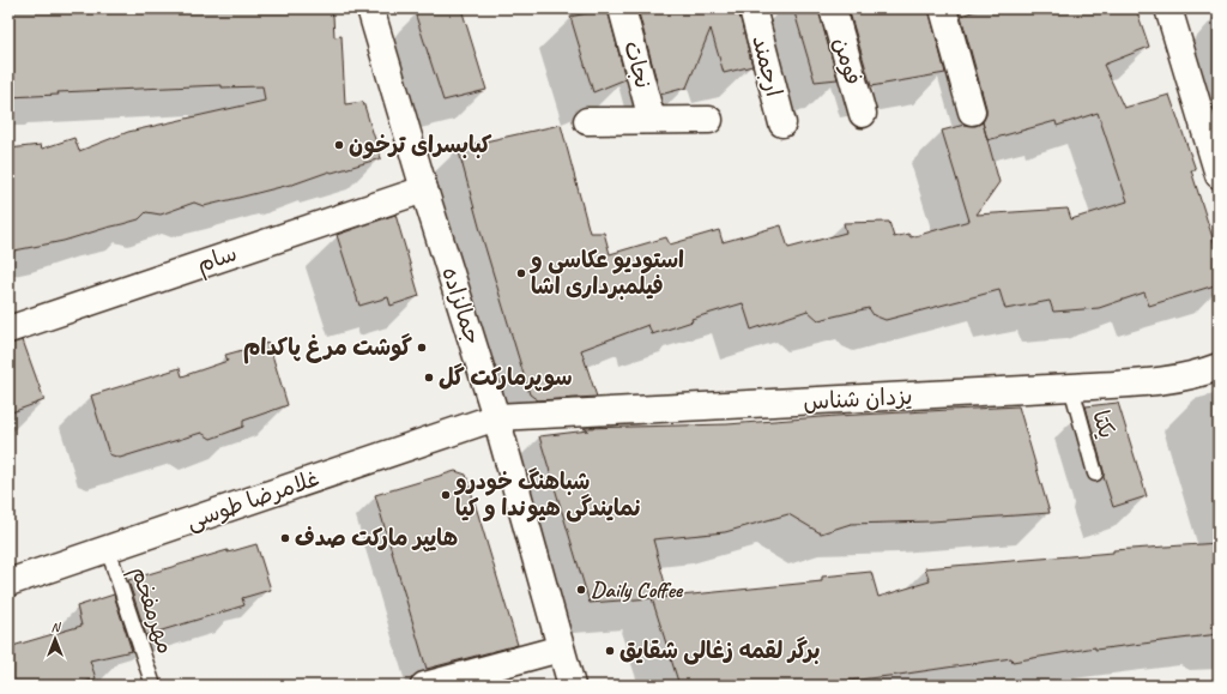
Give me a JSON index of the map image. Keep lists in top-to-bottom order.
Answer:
{
  "streets": {
    "street": [
      "فومن",
      "نجات",
      "ارجمند",
      "سام",
      "جمالزاده",
      "یزدان شناس",
      "غلامرضا طوسی"
    ],
    "lane": ["یکتا", "مهرمفخم"]
  },
  "crossings": [
    ["سام", "جمالزاده"],
    ["جمالزاده", "یزدان شناس"],
    ["جمالزاده", "غلامرضا طوسی"],
    ["یزدان شناس", "یکتا"],
    ["یزدان شناس", "غلامرضا طوسی"],
    ["غلامرضا طوسی", "مهرمفخم"]
  ],
  "places": [
    "کبابسرای ترخون",
    "استودیو عکاسی و فیلمبرداری اشا",
    "گوشت مرغ پاکدام",
    "سوپرمارکت گل",
    "شباهنگ خودرو نمایندگی هیوندا و کیا",
    "هايپر ماركت صدف",
    "Daily Coffee",
    "برگر لقمه زغالی شقایق"
  ],
  "north": "top"
}
